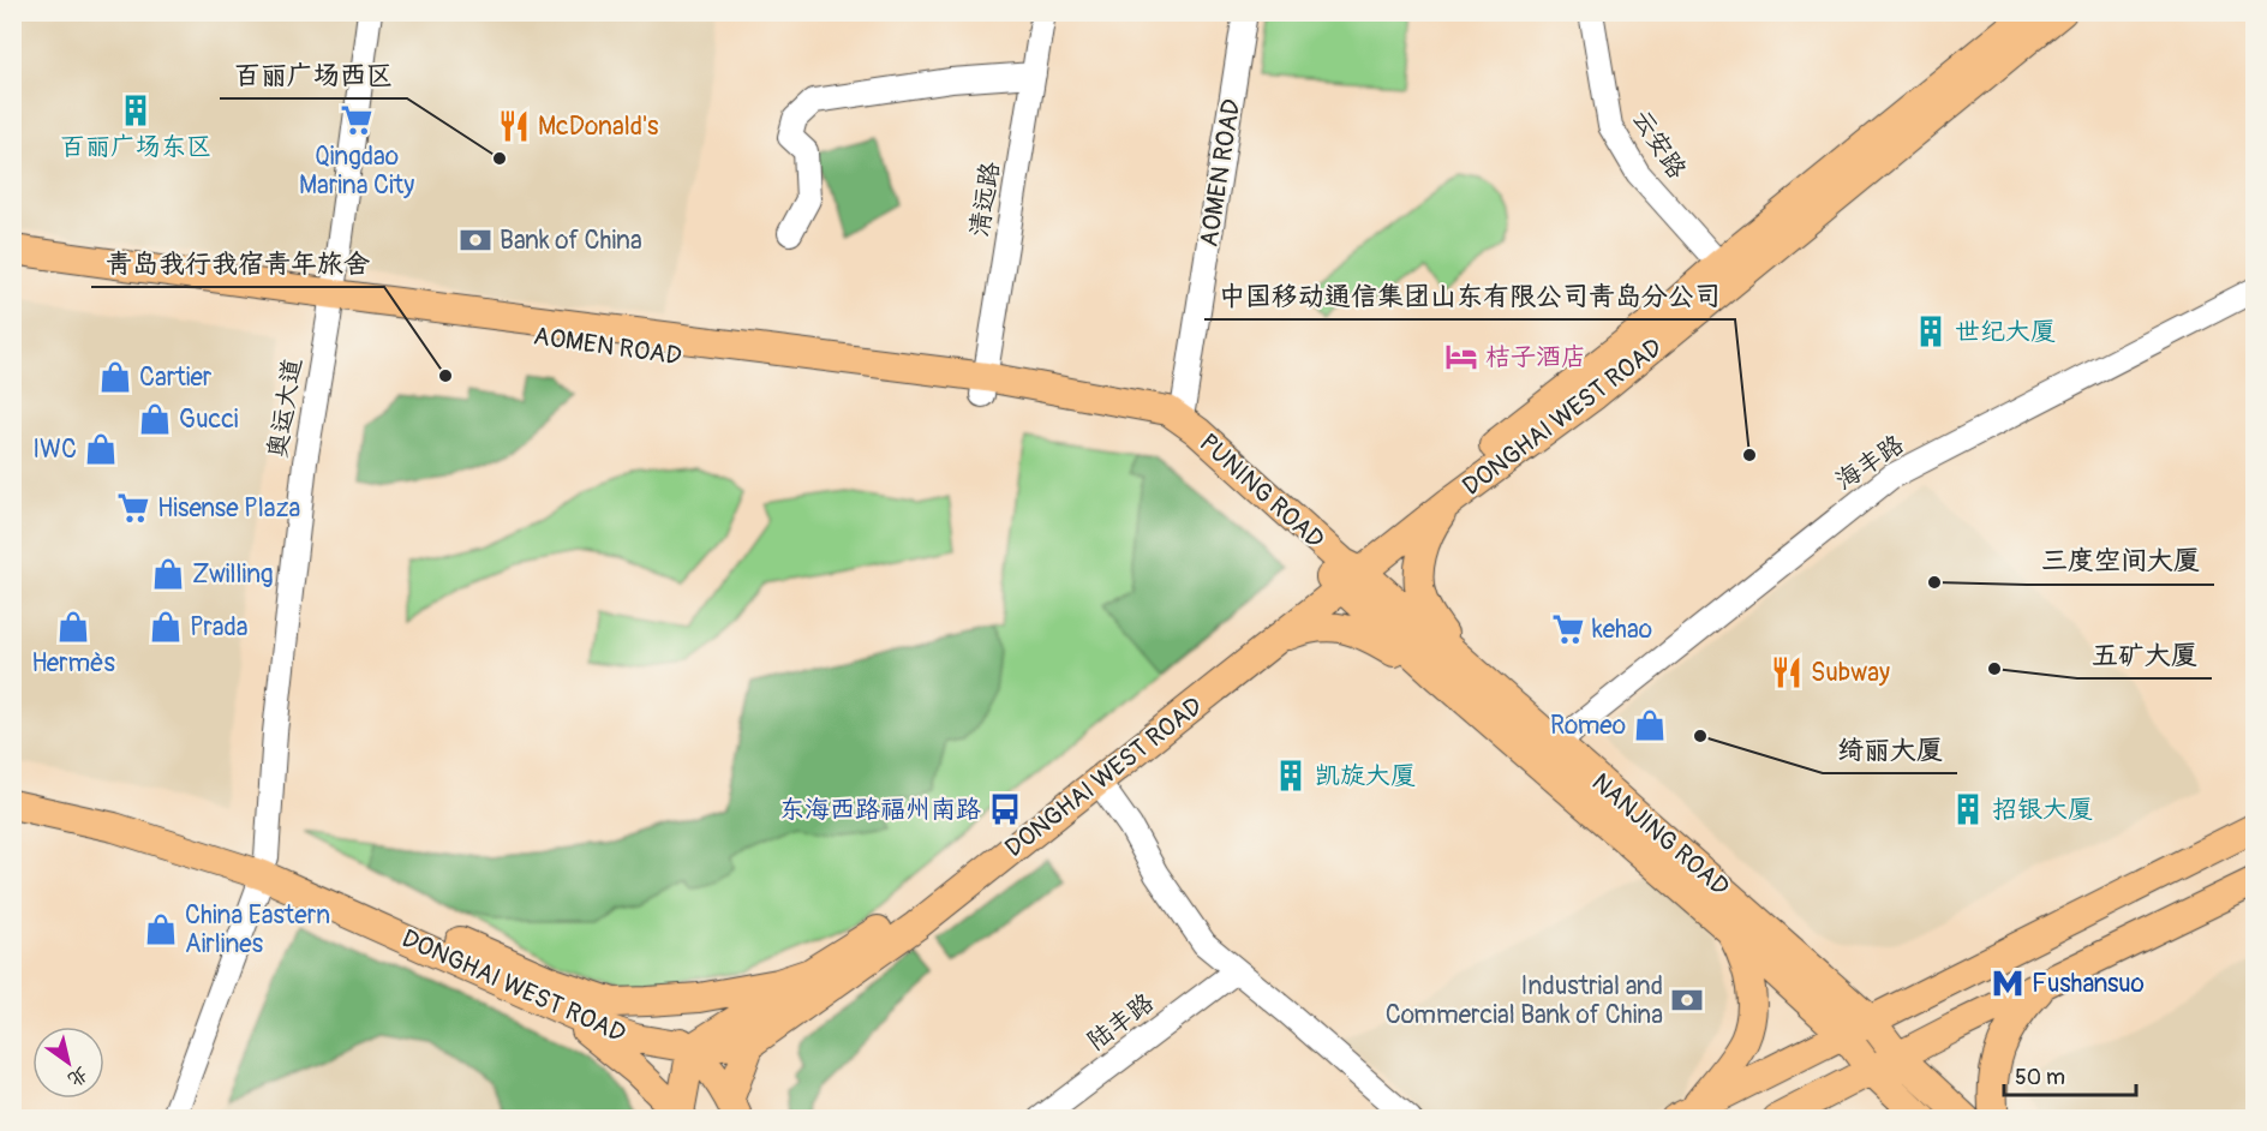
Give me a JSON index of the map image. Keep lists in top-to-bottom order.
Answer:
{
  "streets": {
    "main road": [
      "AOMEN ROAD",
      "DONGHAI WEST ROAD",
      "PUNING ROAD",
      "NANJING ROAD"
    ],
    "street": [
      "云安路",
      "清远路",
      "奥运大道",
      "海丰路",
      "陆丰路"
    ]
  },
  "crossings": [
    ["云安路", "DONGHAI WEST ROAD"],
    ["AOMEN ROAD", "清远路"],
    ["AOMEN ROAD", "奥运大道"],
    ["AOMEN ROAD", "PUNING ROAD"],
    ["奥运大道", "DONGHAI WEST ROAD"],
    ["DONGHAI WEST ROAD", "PUNING ROAD"],
    ["DONGHAI WEST ROAD", "NANJING ROAD"],
    ["海丰路", "NANJING ROAD"],
    ["PUNING ROAD", "NANJING ROAD"]
  ],
  "places": {
    "building": [
      "百丽广场东区",
      "世纪大厦",
      "凯旋大厦",
      "招银大厦"
    ],
    "supermarket": ["Qingdao Marina City", "Hisense Plaza", "kehao"],
    "restaurant": ["McDonald's", "Subway"],
    "other": [
      "百丽广场西区",
      "青岛我行我宿青年旅舍",
      "中国移动通信集团山东有限公司青岛分公司",
      "三度空间大厦",
      "五矿大厦",
      "绮丽大厦"
    ],
    "bank": ["Bank of China", "Industrial and Commercial Bank of China"],
    "hotel": ["桔子酒店"],
    "shop": [
      "Cartier",
      "Gucci",
      "IWC",
      "Zwilling",
      "Hermès",
      "Prada",
      "Romeo",
      "China Eastern Airlines"
    ],
    "bus stop": ["东海西路福州南路"],
    "metro station": ["Fushansuo"]
  },
  "scale_bar": "50 m",
  "north": "bottom right"
}
